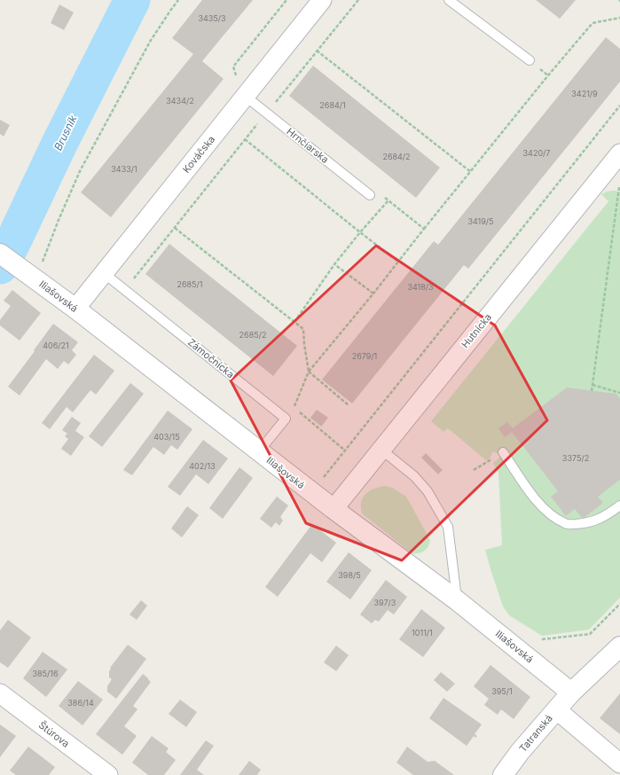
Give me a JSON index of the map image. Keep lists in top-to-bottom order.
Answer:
{
  "streets": {
    "street": [
      "Kováčska",
      "Iliašovská",
      "Hutnícka",
      "Tatranská",
      "Štúrova"
    ],
    "lane": ["Hrnčiarska", "Zámočnícka"]
  },
  "crossings": [
    ["Hrnčiarska", "Kováčska"],
    ["Kováčska", "Iliašovská"],
    ["Kováčska", "Zámočnícka"],
    ["Iliašovská", "Hutnícka"],
    ["Iliašovská", "Tatranská"]
  ],
  "water": ["Brusník"],
  "house_numbers": [
    "3435/3",
    "3421/9",
    "3434/2",
    "2684/1",
    "3420/7",
    "2684/2",
    "3433/1",
    "3419/5",
    "2685/1",
    "3418/3",
    "2685/2",
    "406/21",
    "2679/1",
    "403/15",
    "3375/2",
    "402/13",
    "398/5",
    "397/3",
    "1011/1",
    "385/16",
    "395/1",
    "386/14"
  ]
}
